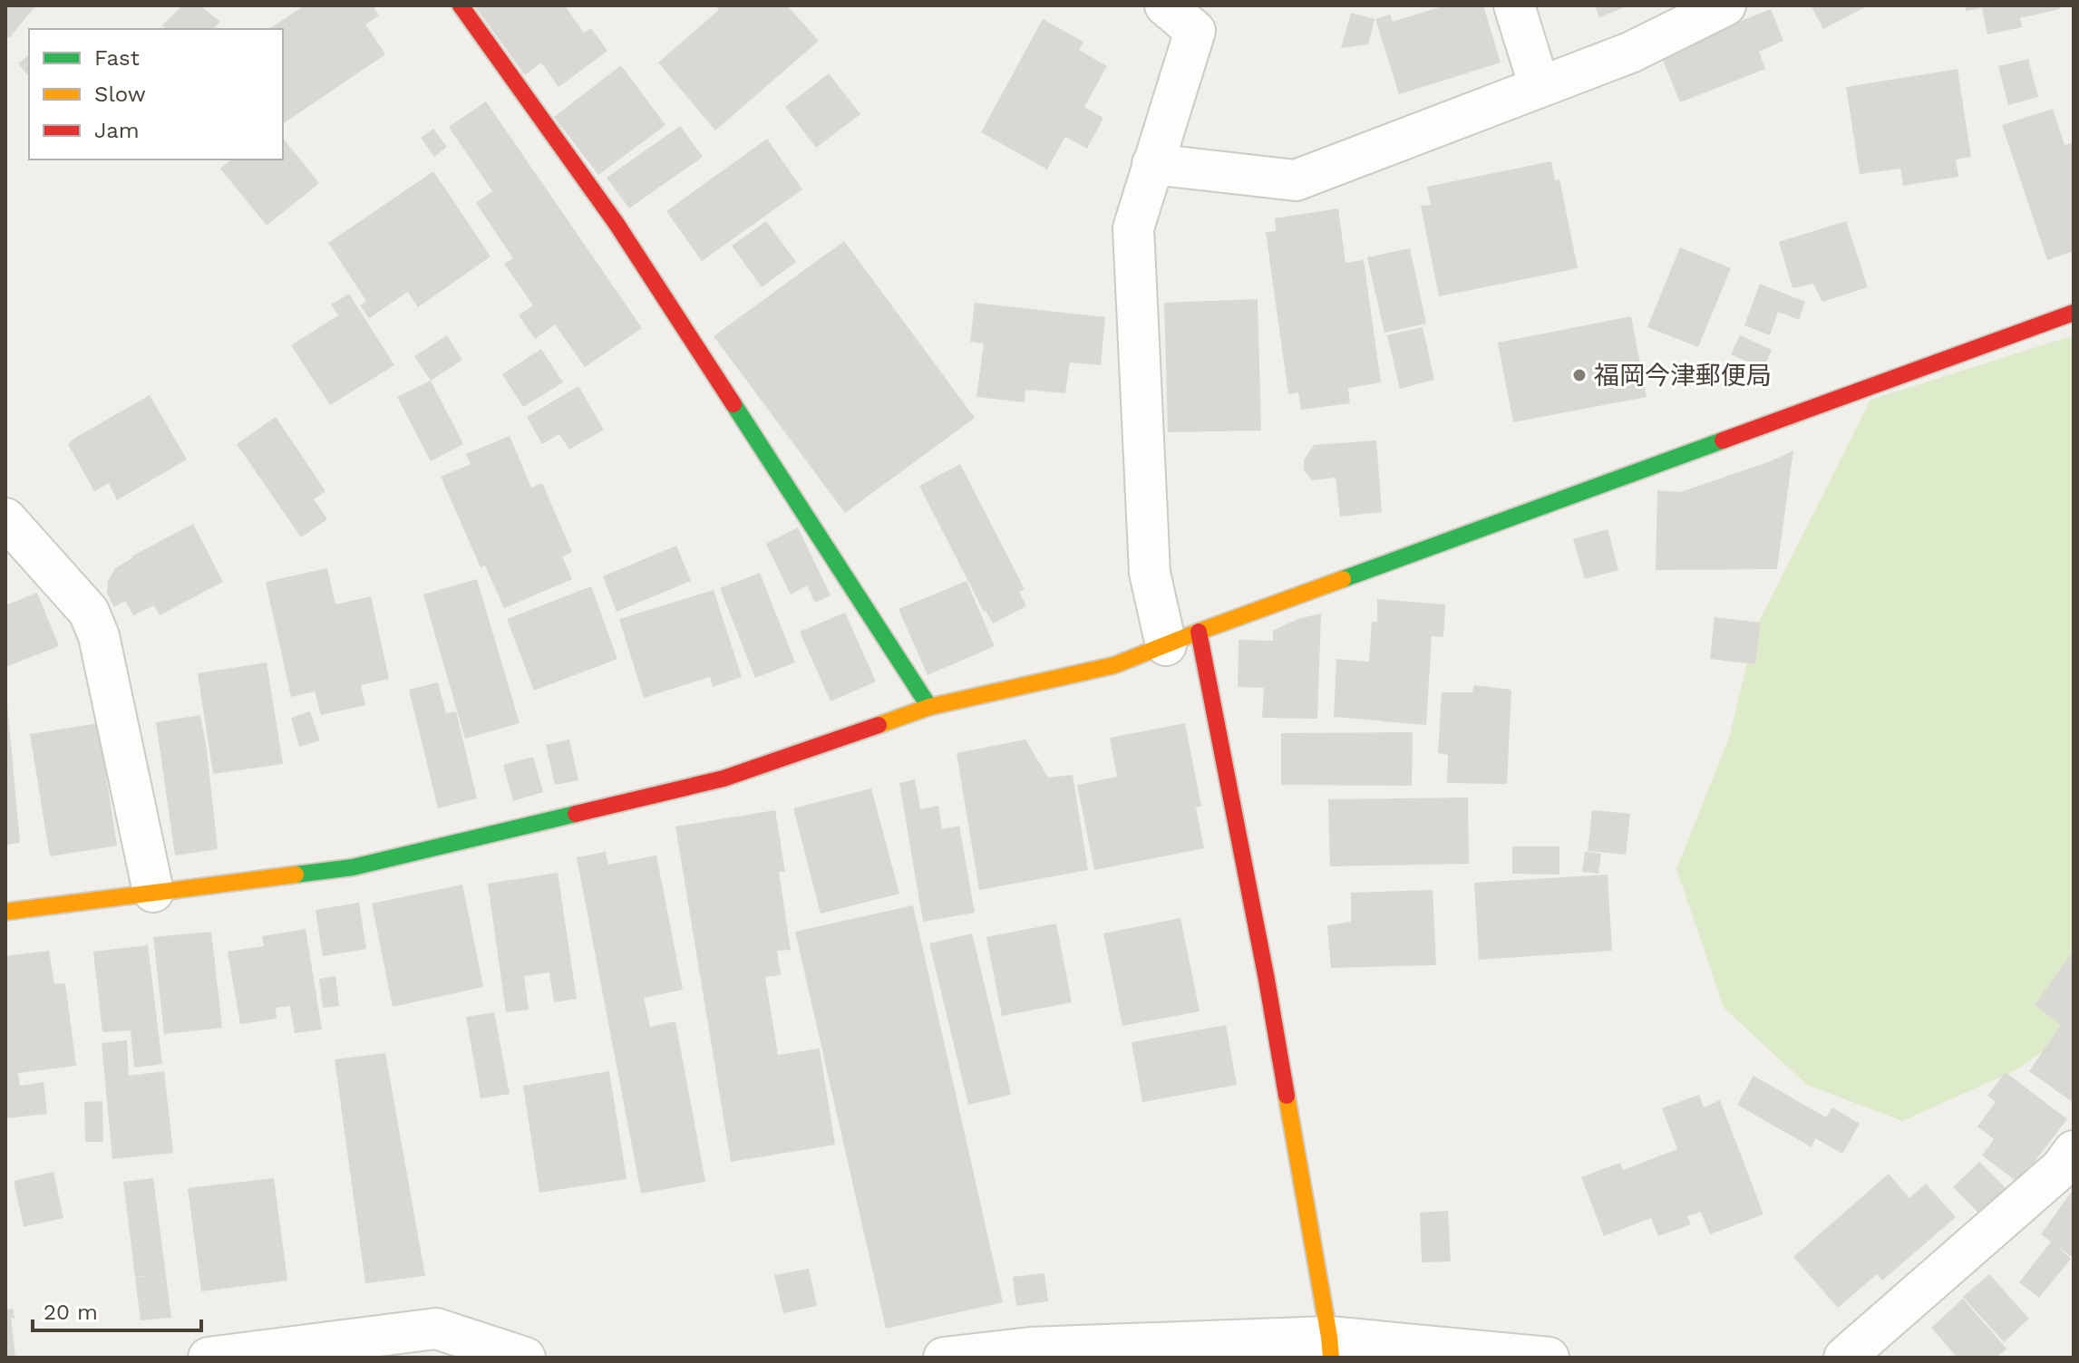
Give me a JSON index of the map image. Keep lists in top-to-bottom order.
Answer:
{
  "places": ["福岡今津郵便局"],
  "legend": ["Fast", "Slow", "Jam"],
  "scale_bar": "20 m"
}
